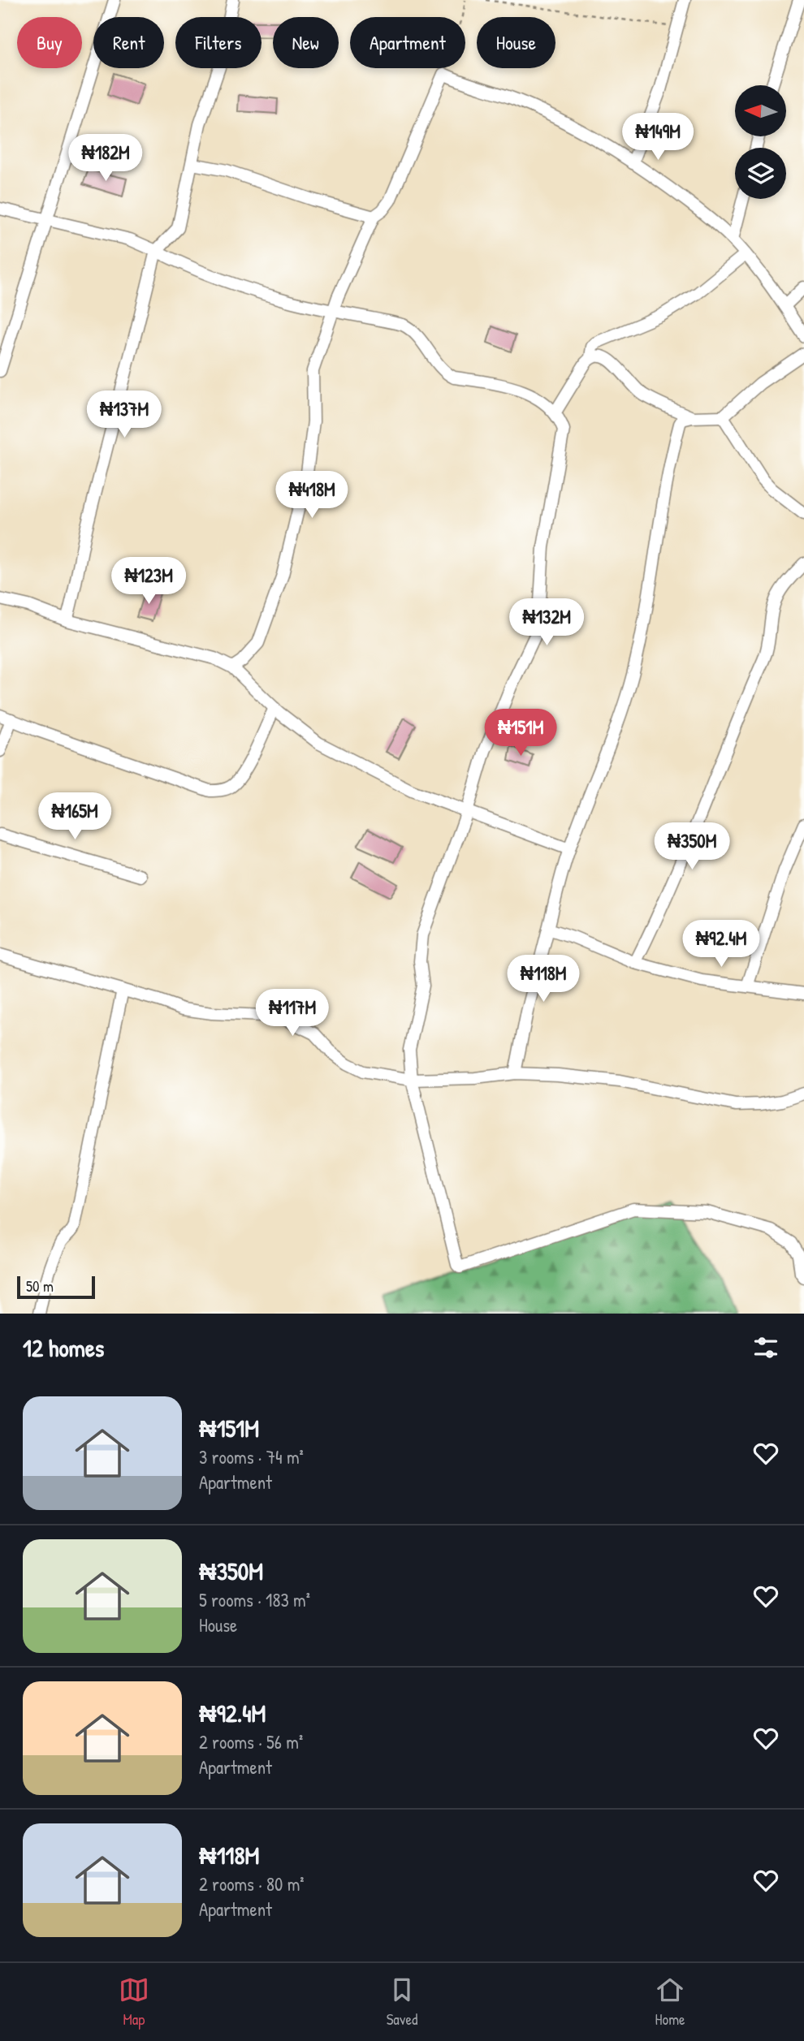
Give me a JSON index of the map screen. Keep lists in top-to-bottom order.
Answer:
{
  "scale_bar": "50 m",
  "north": "left",
  "page": {
    "chip": [
      "Buy",
      "Rent",
      "Filters",
      "New",
      "Apartment",
      "House"
    ],
    "price": [
      "₦149M",
      "₦182M",
      "₦137M",
      "₦418M",
      "₦123M",
      "₦132M",
      "₦151M",
      "₦165M",
      "₦350M",
      "₦92.4M",
      "₦118M",
      "₦117M"
    ],
    "scale": "50 m",
    "heading": "12 homes",
    "list": [
      {
        "name": "₦151M",
        "note": "3 rooms · 74 m² · Apartment"
      },
      {
        "name": "₦350M",
        "note": "5 rooms · 183 m² · House"
      },
      {
        "name": "₦92.4M",
        "note": "2 rooms · 56 m² · Apartment"
      },
      {
        "name": "₦118M",
        "note": "2 rooms · 80 m² · Apartment"
      }
    ],
    "tabs": ["Map", "Saved", "Home"]
  }
}
